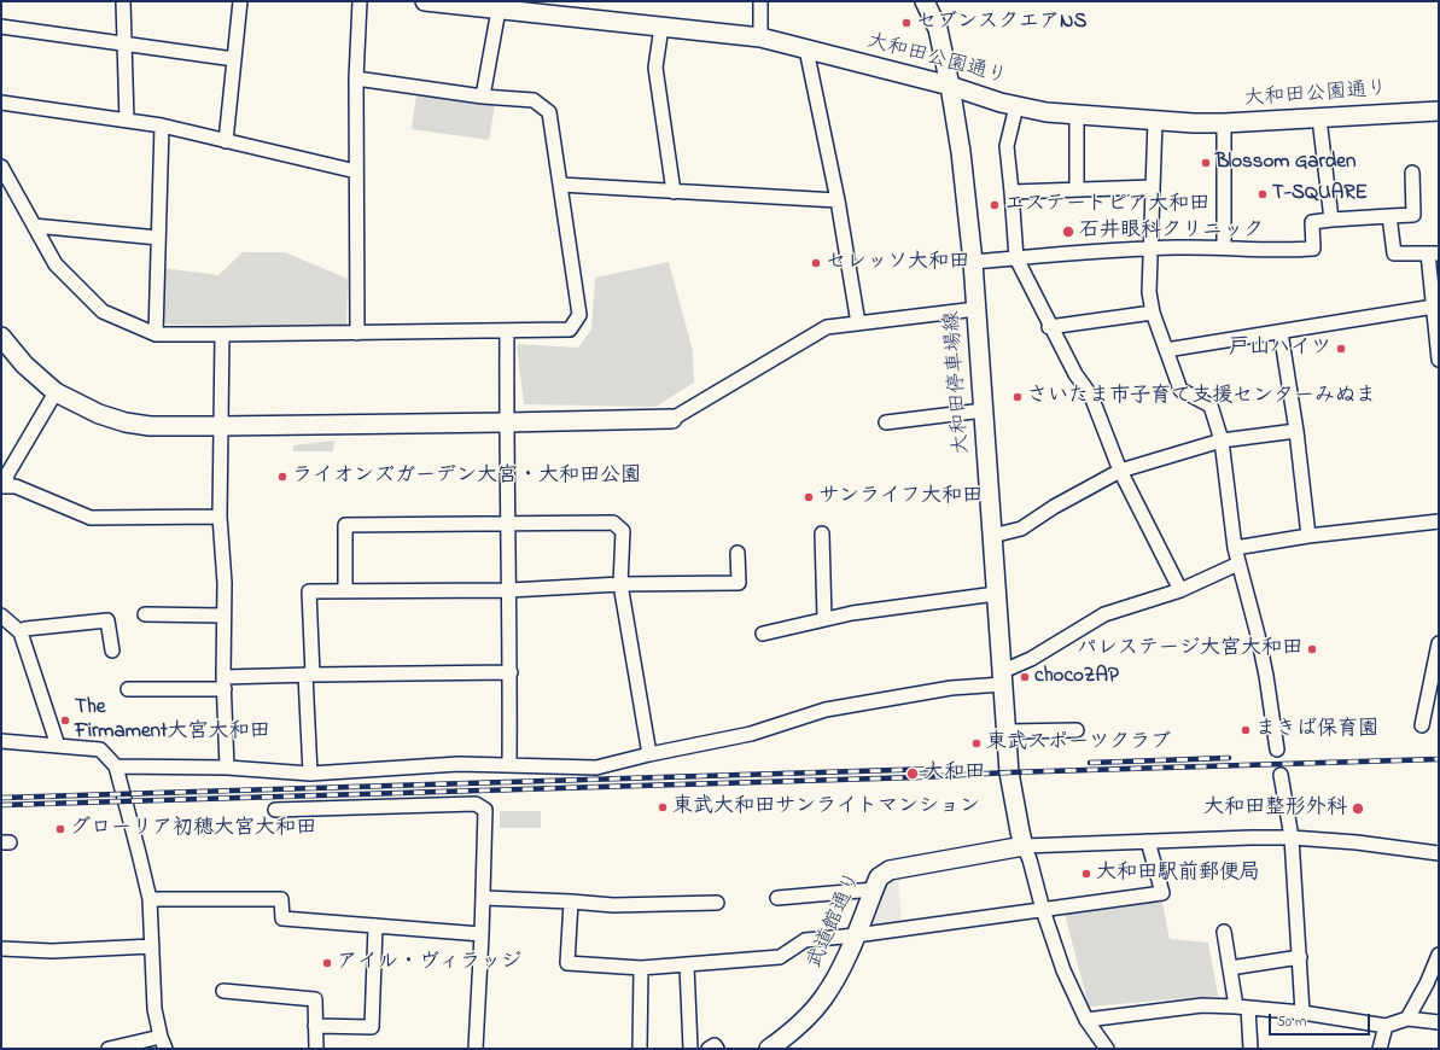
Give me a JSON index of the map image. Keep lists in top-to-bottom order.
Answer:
{
  "streets": {
    "street": ["大和田公園通り", "大和田停車場線", "武道館通り"]
  },
  "crossings": [
    ["大和田公園通り", "大和田停車場線"],
    ["大和田停車場線", "武道館通り"]
  ],
  "places": [
    "セブンスクエアNS",
    "Blossom Garden",
    "T-SQUARE",
    "エステートピア大和田",
    "石井眼科クリニック",
    "セレッソ大和田",
    "戸山ハイツ",
    "さいたま市子育て支援センターみぬま",
    "ライオンズガーデン大宮・大和田公園",
    "サンライフ大和田",
    "パレステージ大宮大和田",
    "chocoZAP",
    "The Firmament大宮大和田",
    "まきば保育園",
    "東武スポーツクラブ",
    "大和田",
    "東武大和田サンライトマンション",
    "大和田整形外科",
    "グローリア初穂大宮大和田",
    "大和田駅前郵便局",
    "アイル・ヴィラッジ"
  ],
  "scale_bar": "50 m"
}
